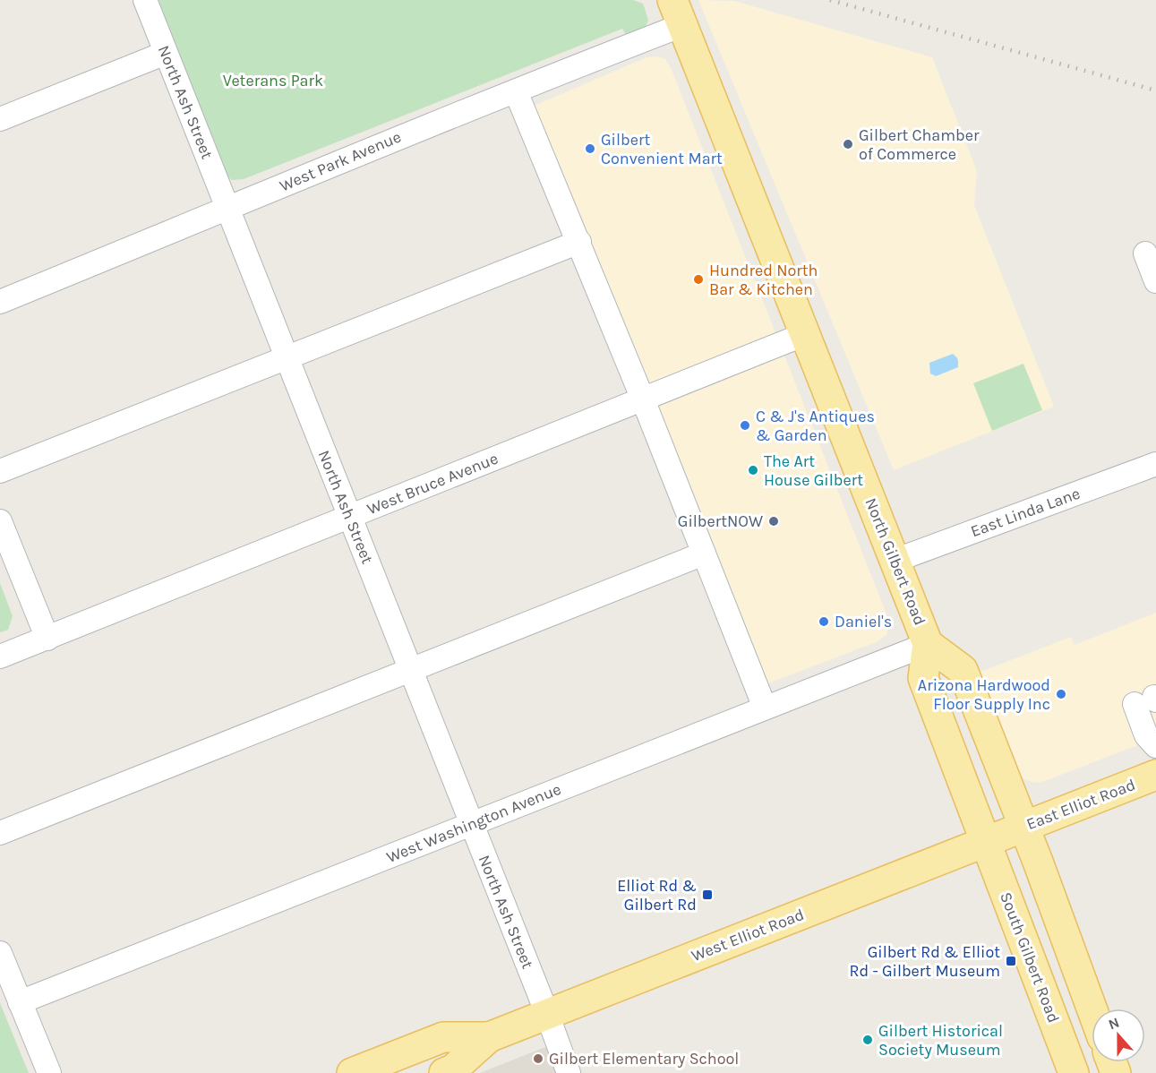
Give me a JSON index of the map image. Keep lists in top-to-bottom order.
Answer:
{
  "streets": {
    "main road": [
      "North Gilbert Road",
      "East Elliot Road",
      "West Elliot Road",
      "South Gilbert Road"
    ],
    "street": [
      "North Ash Street",
      "West Park Avenue",
      "West Bruce Avenue",
      "East Linda Lane",
      "West Washington Avenue"
    ]
  },
  "crossings": [
    ["North Ash Street", "West Park Avenue"],
    ["North Ash Street", "West Bruce Avenue"],
    ["North Ash Street", "West Washington Avenue"],
    ["North Ash Street", "West Elliot Road"],
    ["West Park Avenue", "North Gilbert Road"],
    ["West Bruce Avenue", "North Gilbert Road"],
    ["East Linda Lane", "North Gilbert Road"],
    ["North Gilbert Road", "East Elliot Road"],
    ["North Gilbert Road", "West Washington Avenue"],
    ["North Gilbert Road", "West Elliot Road"],
    ["North Gilbert Road", "South Gilbert Road"],
    ["East Elliot Road", "West Elliot Road"],
    ["East Elliot Road", "South Gilbert Road"],
    ["West Elliot Road", "South Gilbert Road"]
  ],
  "parks": ["Veterans Park"],
  "places": {
    "other": [
      "Gilbert Chamber of Commerce",
      "Gilbert Convenient Mart",
      "Hundred North Bar & Kitchen",
      "C & J's Antiques & Garden",
      "The Art House Gilbert",
      "GilbertNOW",
      "Daniel's",
      "Arizona Hardwood Floor Supply Inc",
      "Gilbert Historical Society Museum",
      "Gilbert Elementary School"
    ],
    "transit": ["Elliot Rd & Gilbert Rd", "Gilbert Rd & Elliot Rd - Gilbert Museum"]
  },
  "north": "top"
}
